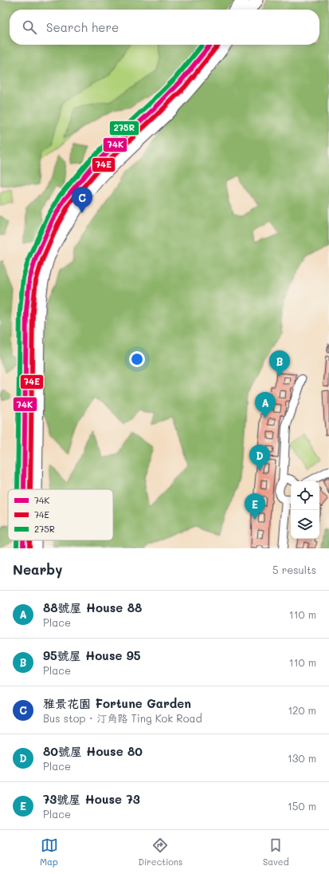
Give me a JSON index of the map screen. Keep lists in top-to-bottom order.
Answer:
{
  "lines": ["transit line 74K", "transit line 74E", "transit line 275R"],
  "legend": ["74K", "74E", "275R"],
  "page": {
    "search": "Search here",
    "pins": [
      "C",
      "B",
      "A",
      "D",
      "E"
    ],
    "heading": ["Nearby", "5 results"],
    "list": [
      {
        "mark": "A",
        "name": "88號屋 House 88",
        "note": "Place",
        "value": "110 m"
      },
      {
        "mark": "B",
        "name": "95號屋 House 95",
        "note": "Place",
        "value": "110 m"
      },
      {
        "mark": "C",
        "name": "雅景花園 Fortune Garden",
        "note": "Bus stop · 汀角路 Ting Kok Road",
        "value": "120 m"
      },
      {
        "mark": "D",
        "name": "80號屋 House 80",
        "note": "Place",
        "value": "130 m"
      },
      {
        "mark": "E",
        "name": "73號屋 House 73",
        "note": "Place",
        "value": "150 m"
      }
    ],
    "nav": ["Map", "Directions", "Saved"]
  }
}
